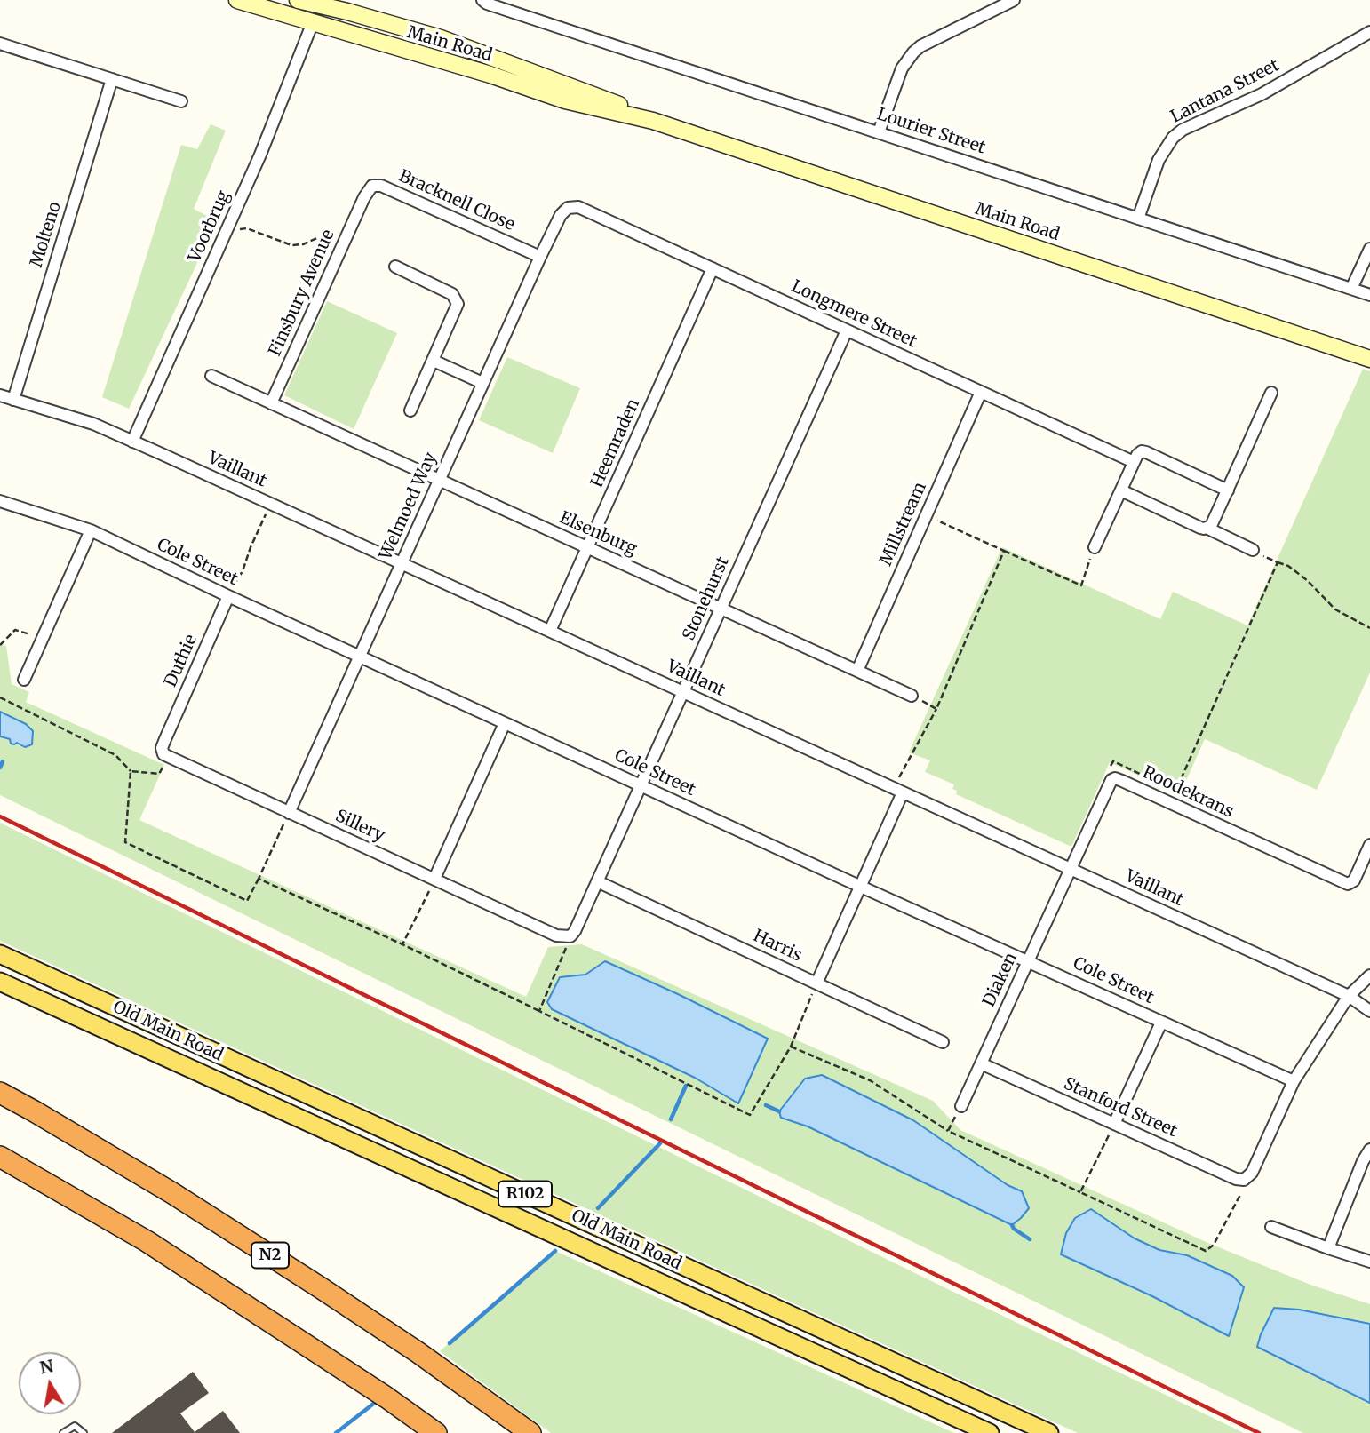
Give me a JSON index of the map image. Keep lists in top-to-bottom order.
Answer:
{
  "streets": {
    "highway": ["N2"],
    "main road": ["Main Road", "Old Main Road", "R102"],
    "street": [
      "Lantana Street",
      "Lourier Street",
      "Bracknell Close",
      "Voorbrug",
      "Molteno",
      "Finsbury Avenue",
      "Longmere Street",
      "Heemraden",
      "Vaillant",
      "Welmoed Way",
      "Millstream",
      "Elsenburg",
      "Cole Street",
      "Stonehurst",
      "Duthie",
      "Roodekrans",
      "Sillery",
      "Harris",
      "Diaken",
      "Stanford Street"
    ]
  },
  "crossings": [
    ["Main Road", "Voorbrug"],
    ["Lantana Street", "Lourier Street"],
    ["Bracknell Close", "Finsbury Avenue"],
    ["Bracknell Close", "Welmoed Way"],
    ["Voorbrug", "Vaillant"],
    ["Molteno", "Vaillant"],
    ["Finsbury Avenue", "Elsenburg"],
    ["Longmere Street", "Heemraden"],
    ["Longmere Street", "Welmoed Way"],
    ["Longmere Street", "Millstream"],
    ["Longmere Street", "Stonehurst"],
    ["Heemraden", "Vaillant"],
    ["Heemraden", "Elsenburg"],
    ["Vaillant", "Welmoed Way"],
    ["Vaillant", "Stonehurst"],
    ["Vaillant", "Diaken"],
    ["Welmoed Way", "Elsenburg"],
    ["Welmoed Way", "Cole Street"],
    ["Welmoed Way", "Sillery"],
    ["Millstream", "Elsenburg"],
    ["Elsenburg", "Stonehurst"],
    ["Cole Street", "Stonehurst"],
    ["Cole Street", "Duthie"],
    ["Cole Street", "Diaken"],
    ["Stonehurst", "Sillery"],
    ["Stonehurst", "Harris"],
    ["Duthie", "Sillery"],
    ["Diaken", "Stanford Street"]
  ],
  "north": "top"
}
